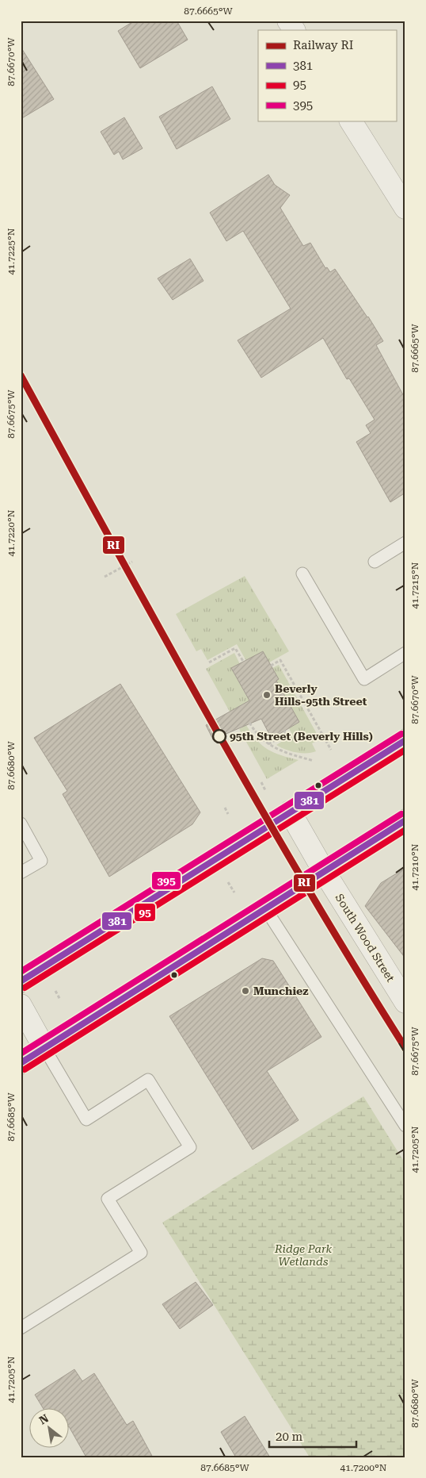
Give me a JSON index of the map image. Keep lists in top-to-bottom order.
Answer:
{
  "streets": {
    "street": ["South Wood Street"]
  },
  "parks": ["Ridge Park Wetlands"],
  "places": ["Beverly Hills-95th Street", "95th Street (Beverly Hills)", "Munchiez"],
  "lines": [
    "rail line RI",
    "transit line 395",
    "transit line 381",
    "transit line 95"
  ],
  "legend": [
    "Railway RI",
    "381",
    "95",
    "395"
  ],
  "scale_bar": "20 m",
  "north": "top left",
  "coordinates": [
    "87.6665°W",
    "87.6670°W",
    "41.7225°N",
    "87.6675°W",
    "41.7220°N",
    "41.7215°N",
    "87.6680°W",
    "41.7210°N",
    "87.6685°W",
    "41.7205°N",
    "41.7200°N"
  ]
}
